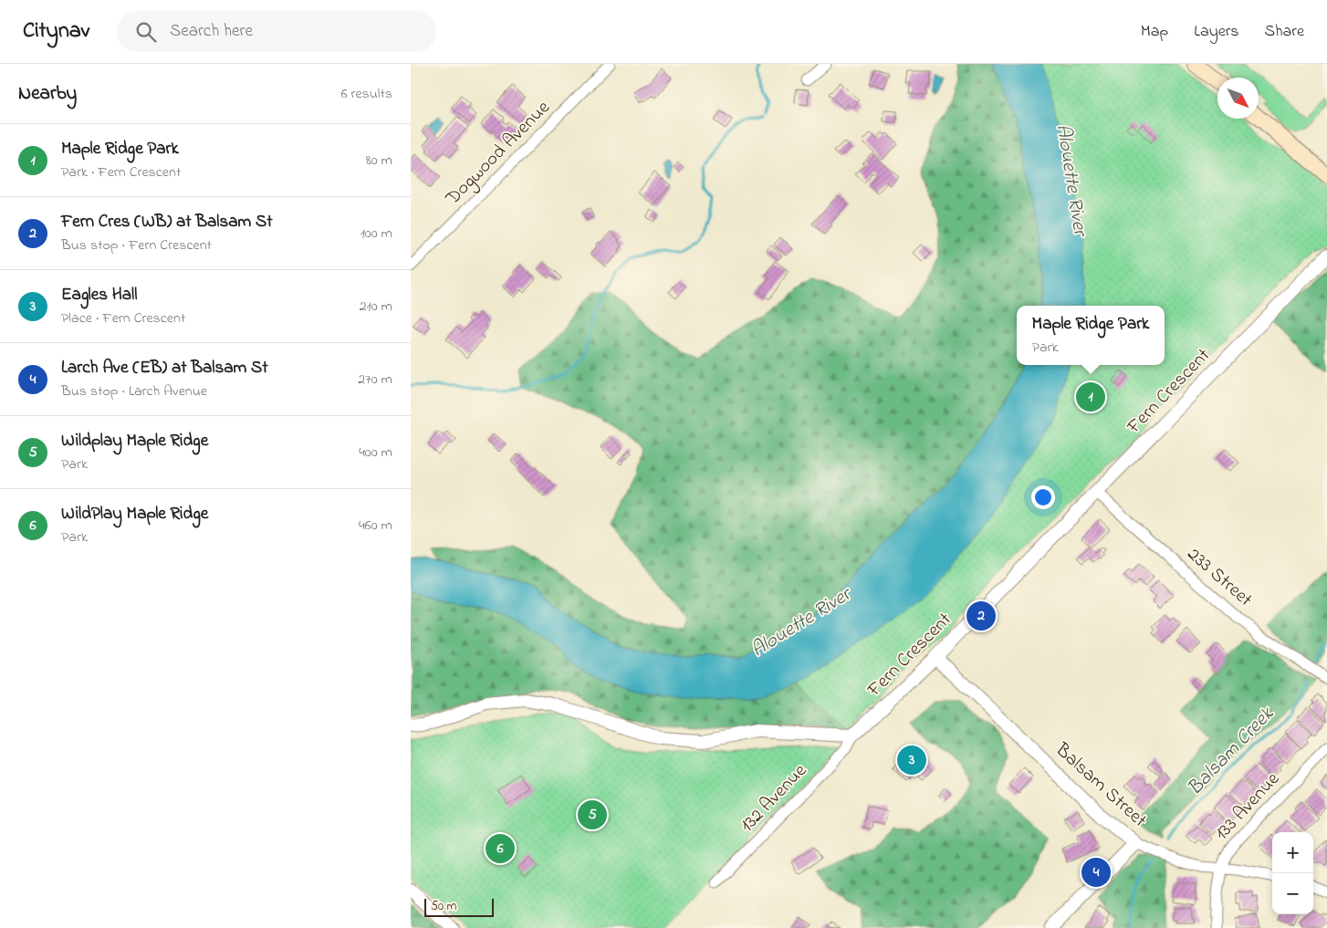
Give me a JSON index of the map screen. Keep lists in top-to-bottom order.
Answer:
{
  "streets": {
    "street": [
      "Dogwood Avenue",
      "Fern Crescent",
      "233 Street",
      "Balsam Street",
      "132 Avenue",
      "133 Avenue"
    ]
  },
  "crossings": [
    ["Fern Crescent", "233 Street"],
    ["Fern Crescent", "Balsam Street"],
    ["Fern Crescent", "132 Avenue"],
    ["Balsam Street", "133 Avenue"]
  ],
  "water": ["Alouette River", "Balsam Creek"],
  "scale_bar": "50 m",
  "north": "bottom right",
  "page": {
    "header": "Citynav",
    "search": "Search here",
    "nav": ["Map", "Layers", "Share"],
    "heading": ["Nearby", "6 results"],
    "list": [
      {
        "mark": "1",
        "name": "Maple Ridge Park",
        "note": "Park · Fern Crescent",
        "value": "80 m"
      },
      {
        "mark": "2",
        "name": "Fern Cres (WB) at Balsam St",
        "note": "Bus stop · Fern Crescent",
        "value": "100 m"
      },
      {
        "mark": "3",
        "name": "Eagles Hall",
        "note": "Place · Fern Crescent",
        "value": "210 m"
      },
      {
        "mark": "4",
        "name": "Larch Ave (EB) at Balsam St",
        "note": "Bus stop · Larch Avenue",
        "value": "270 m"
      },
      {
        "mark": "5",
        "name": "Wildplay Maple Ridge",
        "note": "Park",
        "value": "400 m"
      },
      {
        "mark": "6",
        "name": "WildPlay Maple Ridge",
        "note": "Park",
        "value": "460 m"
      }
    ],
    "popup": ["Maple Ridge Park", "Park"],
    "pins": [
      "1",
      "2",
      "3",
      "5",
      "6",
      "4"
    ],
    "map_buttons": ["+", "−"],
    "scale": "50 m"
  }
}
